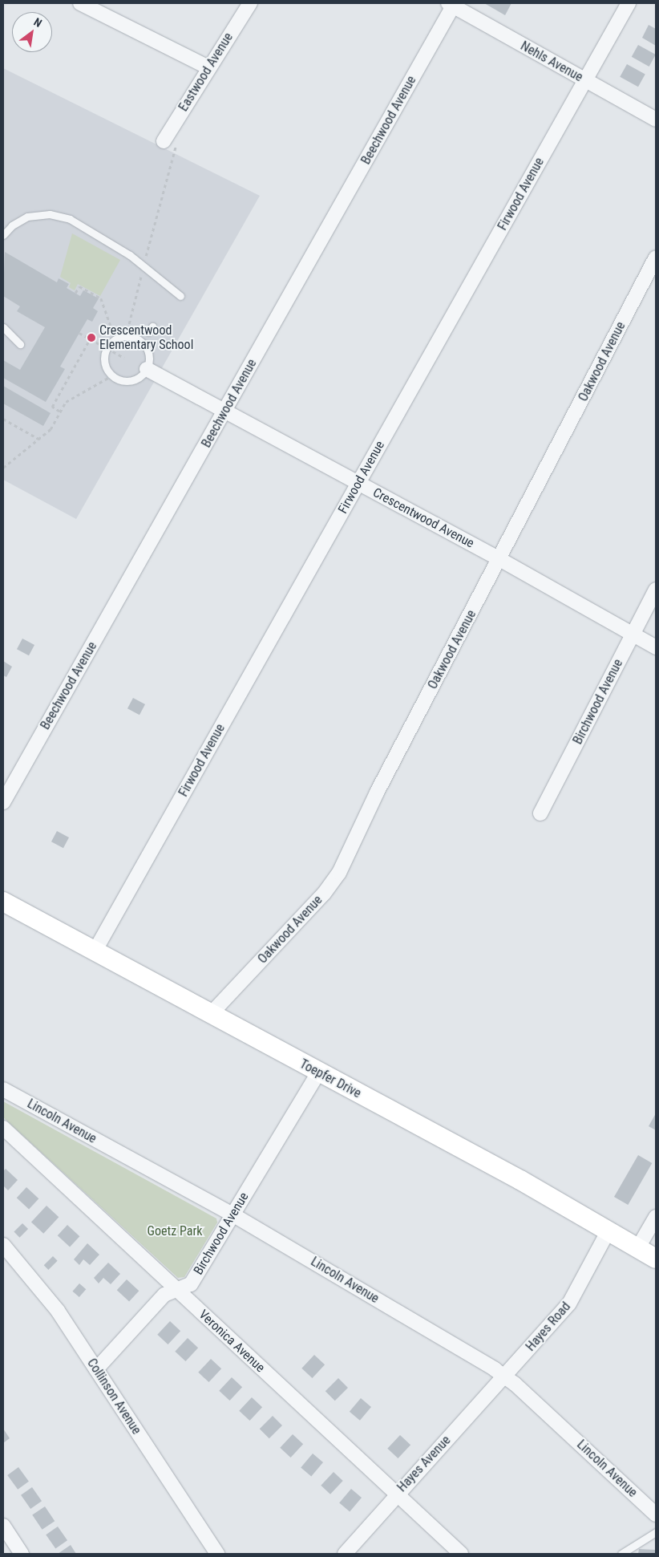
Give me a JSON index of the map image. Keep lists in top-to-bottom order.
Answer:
{
  "streets": {
    "street": [
      "Nehls Avenue",
      "Eastwood Avenue",
      "Beechwood Avenue",
      "Firwood Avenue",
      "Oakwood Avenue",
      "Crescentwood Avenue",
      "Birchwood Avenue",
      "Toepfer Drive",
      "Lincoln Avenue",
      "Hayes Road",
      "Veronica Avenue",
      "Collinson Avenue",
      "Hayes Avenue"
    ]
  },
  "crossings": [
    ["Nehls Avenue", "Beechwood Avenue"],
    ["Nehls Avenue", "Firwood Avenue"],
    ["Beechwood Avenue", "Crescentwood Avenue"],
    ["Firwood Avenue", "Crescentwood Avenue"],
    ["Firwood Avenue", "Toepfer Drive"],
    ["Oakwood Avenue", "Crescentwood Avenue"],
    ["Oakwood Avenue", "Toepfer Drive"],
    ["Crescentwood Avenue", "Birchwood Avenue"],
    ["Birchwood Avenue", "Toepfer Drive"],
    ["Birchwood Avenue", "Lincoln Avenue"],
    ["Birchwood Avenue", "Veronica Avenue"],
    ["Birchwood Avenue", "Collinson Avenue"],
    ["Toepfer Drive", "Hayes Road"],
    ["Lincoln Avenue", "Hayes Road"],
    ["Lincoln Avenue", "Hayes Avenue"],
    ["Hayes Road", "Hayes Avenue"],
    ["Veronica Avenue", "Hayes Avenue"]
  ],
  "parks": ["Goetz Park"],
  "places": ["Crescentwood Elementary School"],
  "north": "top right"
}
